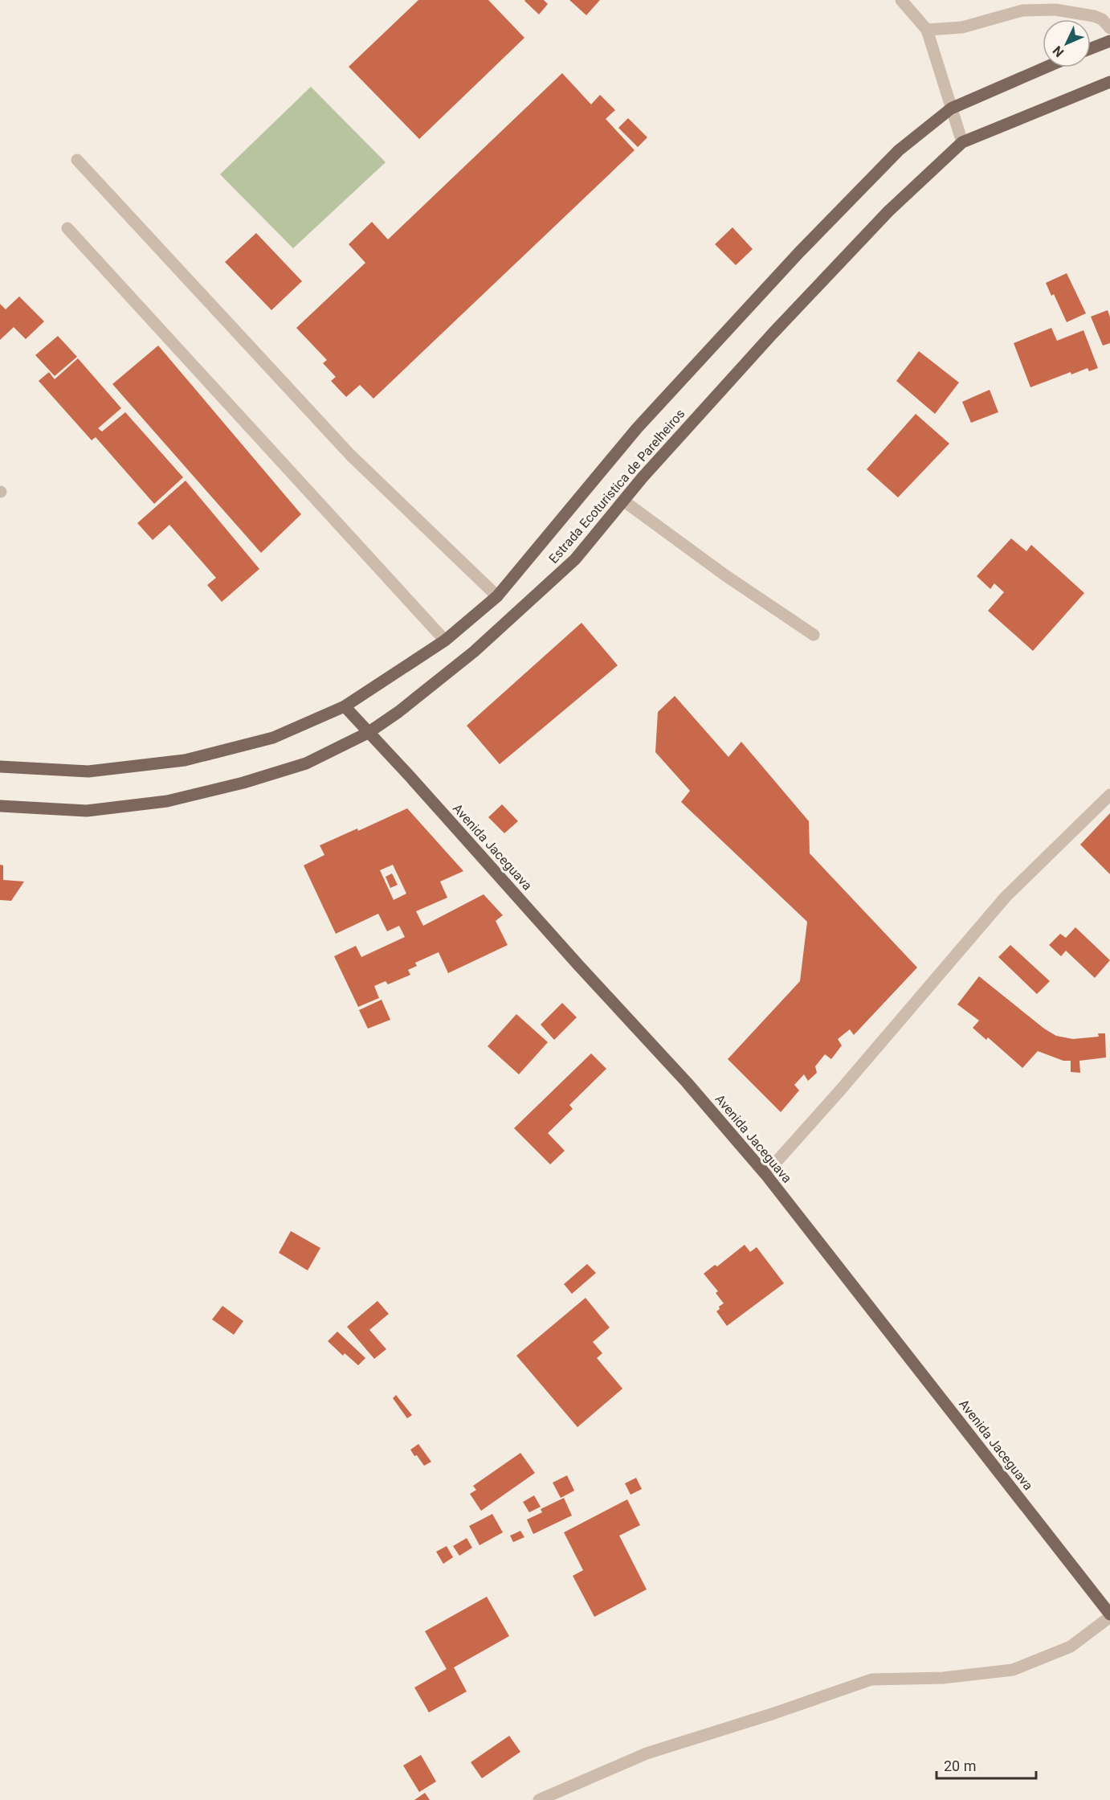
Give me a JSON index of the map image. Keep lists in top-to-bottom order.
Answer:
{
  "streets": {
    "main road": ["Estrada Ecoturistica de Parelheiros", "Avenida Jaceguava"]
  },
  "crossings": [
    ["Estrada Ecoturistica de Parelheiros", "Avenida Jaceguava"]
  ],
  "scale_bar": "20 m",
  "north": "bottom left"
}
